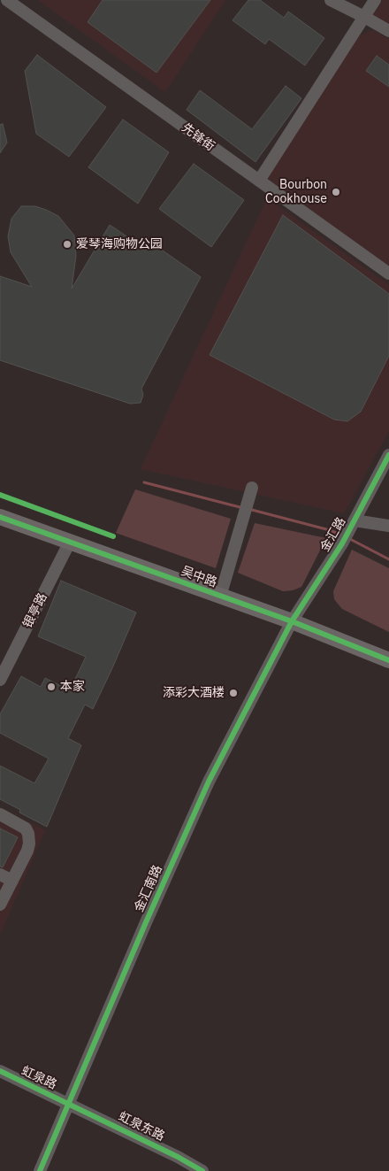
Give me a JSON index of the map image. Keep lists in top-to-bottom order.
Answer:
{
  "streets": {
    "main road": ["吴中路"],
    "street": [
      "先锋街",
      "金汇路",
      "银亭路",
      "金汇南路",
      "虹泉路",
      "虹泉东路"
    ]
  },
  "crossings": [
    ["金汇路", "吴中路"],
    ["金汇路", "金汇南路"],
    ["吴中路", "银亭路"],
    ["吴中路", "金汇南路"],
    ["金汇南路", "虹泉路"],
    ["金汇南路", "虹泉东路"],
    ["虹泉路", "虹泉东路"]
  ],
  "places": [
    "Bourbon Cookhouse",
    "爱琴海购物公园",
    "本家",
    "添彩大酒楼"
  ]
}
